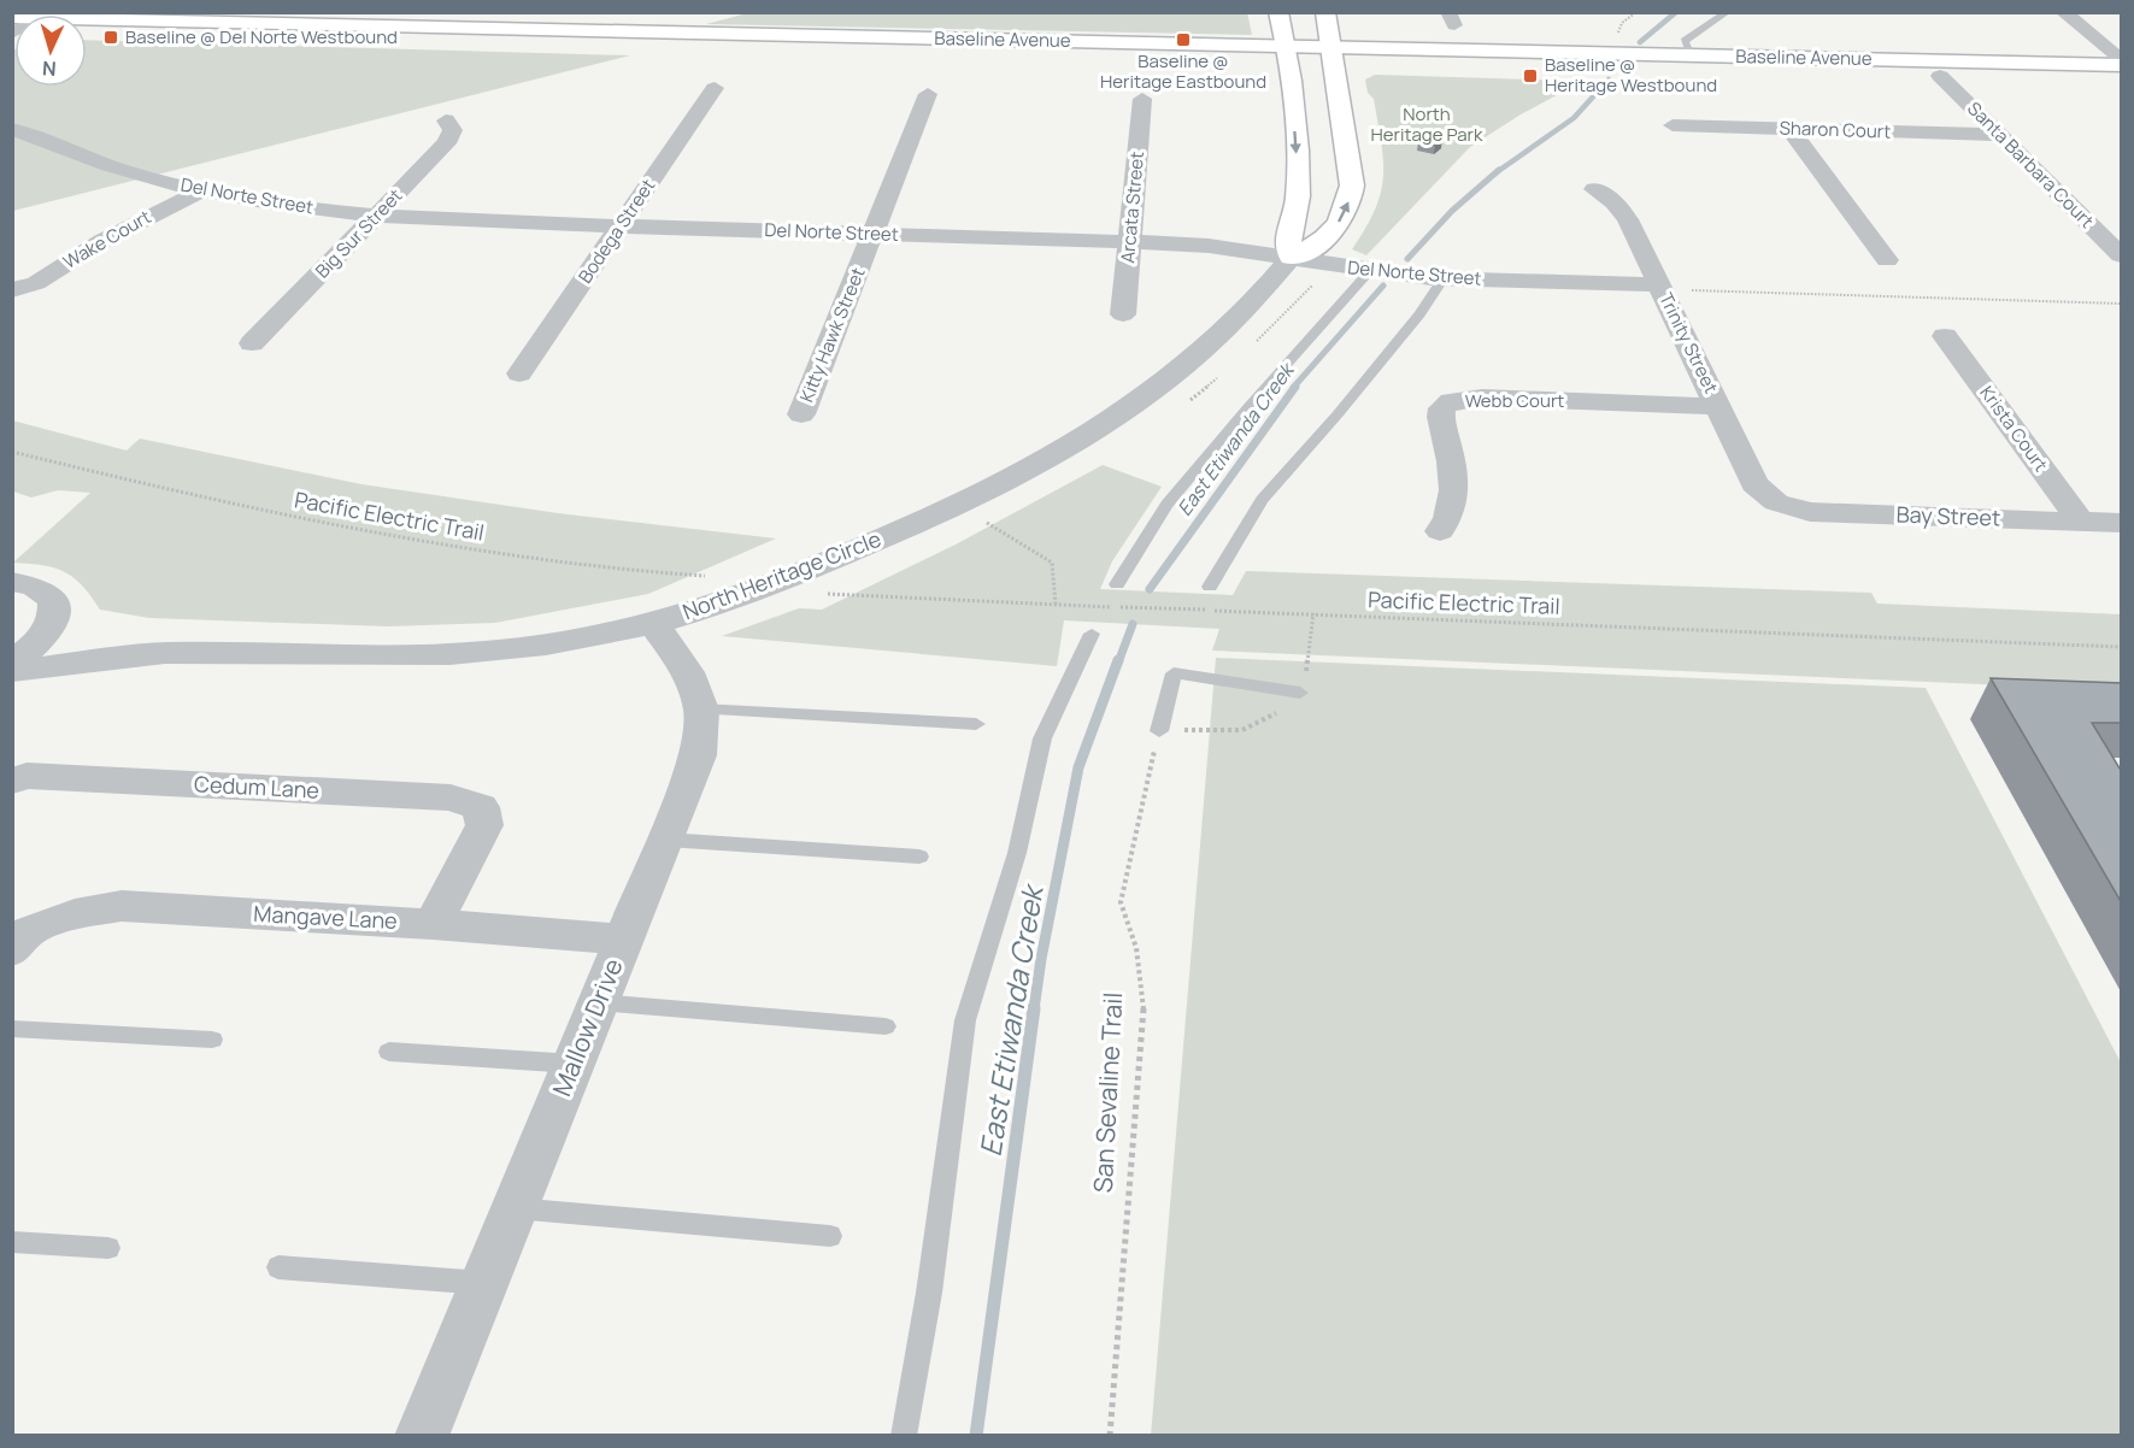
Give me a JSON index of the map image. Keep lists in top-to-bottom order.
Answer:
{
  "streets": {
    "main road": ["Baseline Avenue", "North Heritage Circle"],
    "street": [
      "Sharon Court",
      "Santa Barbara Court",
      "Del Norte Street",
      "Arcata Street",
      "Bodega Street",
      "Big Sur Street",
      "Wake Court",
      "Kitty Hawk Street",
      "Trinity Street",
      "Webb Court",
      "Krista Court",
      "Bay Street",
      "Cedum Lane",
      "Mangave Lane",
      "Mallow Drive"
    ],
    "path": ["Pacific Electric Trail", "San Sevaline Trail"]
  },
  "crossings": [
    ["Baseline Avenue", "Santa Barbara Court"],
    ["Baseline Avenue", "North Heritage Circle"],
    ["Sharon Court", "Santa Barbara Court"],
    ["Del Norte Street", "Arcata Street"],
    ["Del Norte Street", "Bodega Street"],
    ["Del Norte Street", "Big Sur Street"],
    ["Del Norte Street", "Wake Court"],
    ["Del Norte Street", "Kitty Hawk Street"],
    ["Del Norte Street", "Trinity Street"],
    ["Del Norte Street", "North Heritage Circle"],
    ["Trinity Street", "Webb Court"],
    ["Trinity Street", "Bay Street"],
    ["Krista Court", "Bay Street"],
    ["North Heritage Circle", "Mallow Drive"],
    ["Cedum Lane", "Mangave Lane"],
    ["Mangave Lane", "Mallow Drive"]
  ],
  "water": ["East Etiwanda Creek"],
  "parks": ["North Heritage Park"],
  "places": {
    "transit": ["Baseline @ Del Norte Westbound", "Baseline @ Heritage Eastbound", "Baseline @ Heritage Westbound"]
  },
  "north": "bottom"
}
